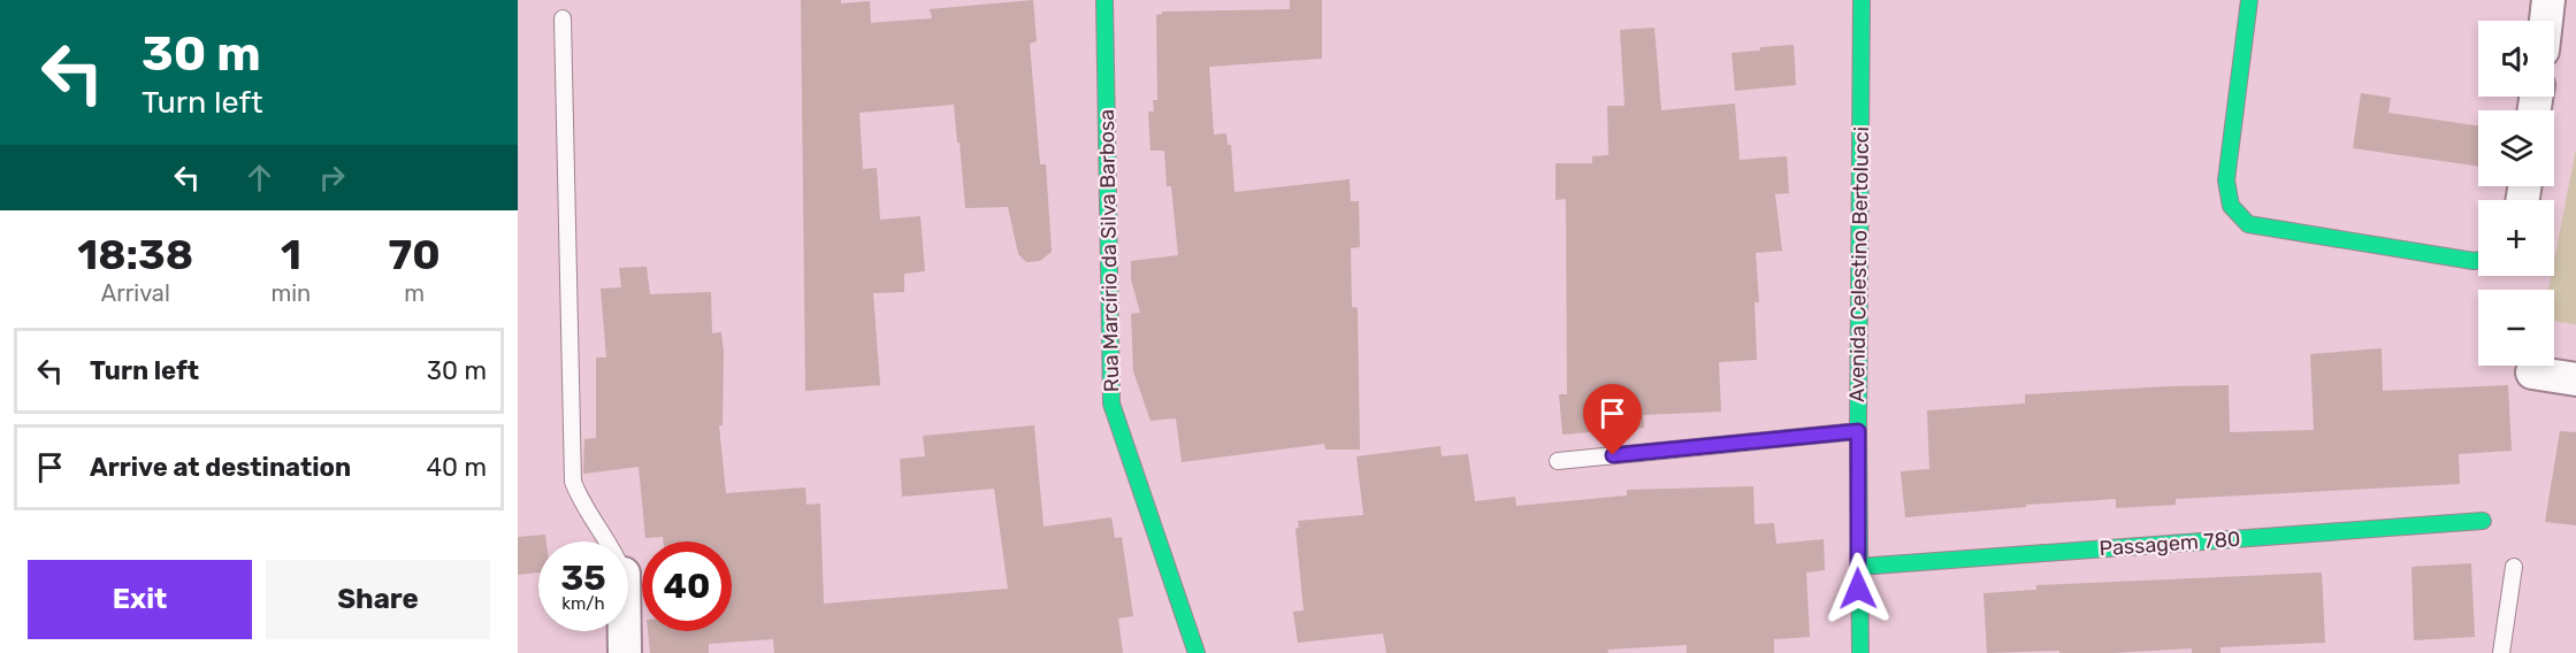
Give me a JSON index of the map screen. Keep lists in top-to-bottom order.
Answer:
{
  "streets": {
    "street": ["Rua Marcírio da Silva Barbosa", "Avenida Celestino Bertolucci", "Passagem 780"]
  },
  "crossings": [
    ["Avenida Celestino Bertolucci", "Passagem 780"]
  ],
  "page": {
    "turn": ["30 m", "Turn left"],
    "map_buttons": ["+", "−"],
    "eta": [
      "18:38",
      "Arrival",
      "1",
      "min",
      "70",
      "m"
    ],
    "list": [
      {
        "name": "Turn left",
        "value": "30 m"
      },
      {
        "name": "Arrive at destination",
        "value": "40 m"
      }
    ],
    "speed": "35 km/h",
    "limit": "40",
    "buttons": ["Exit", "Share"]
  }
}
